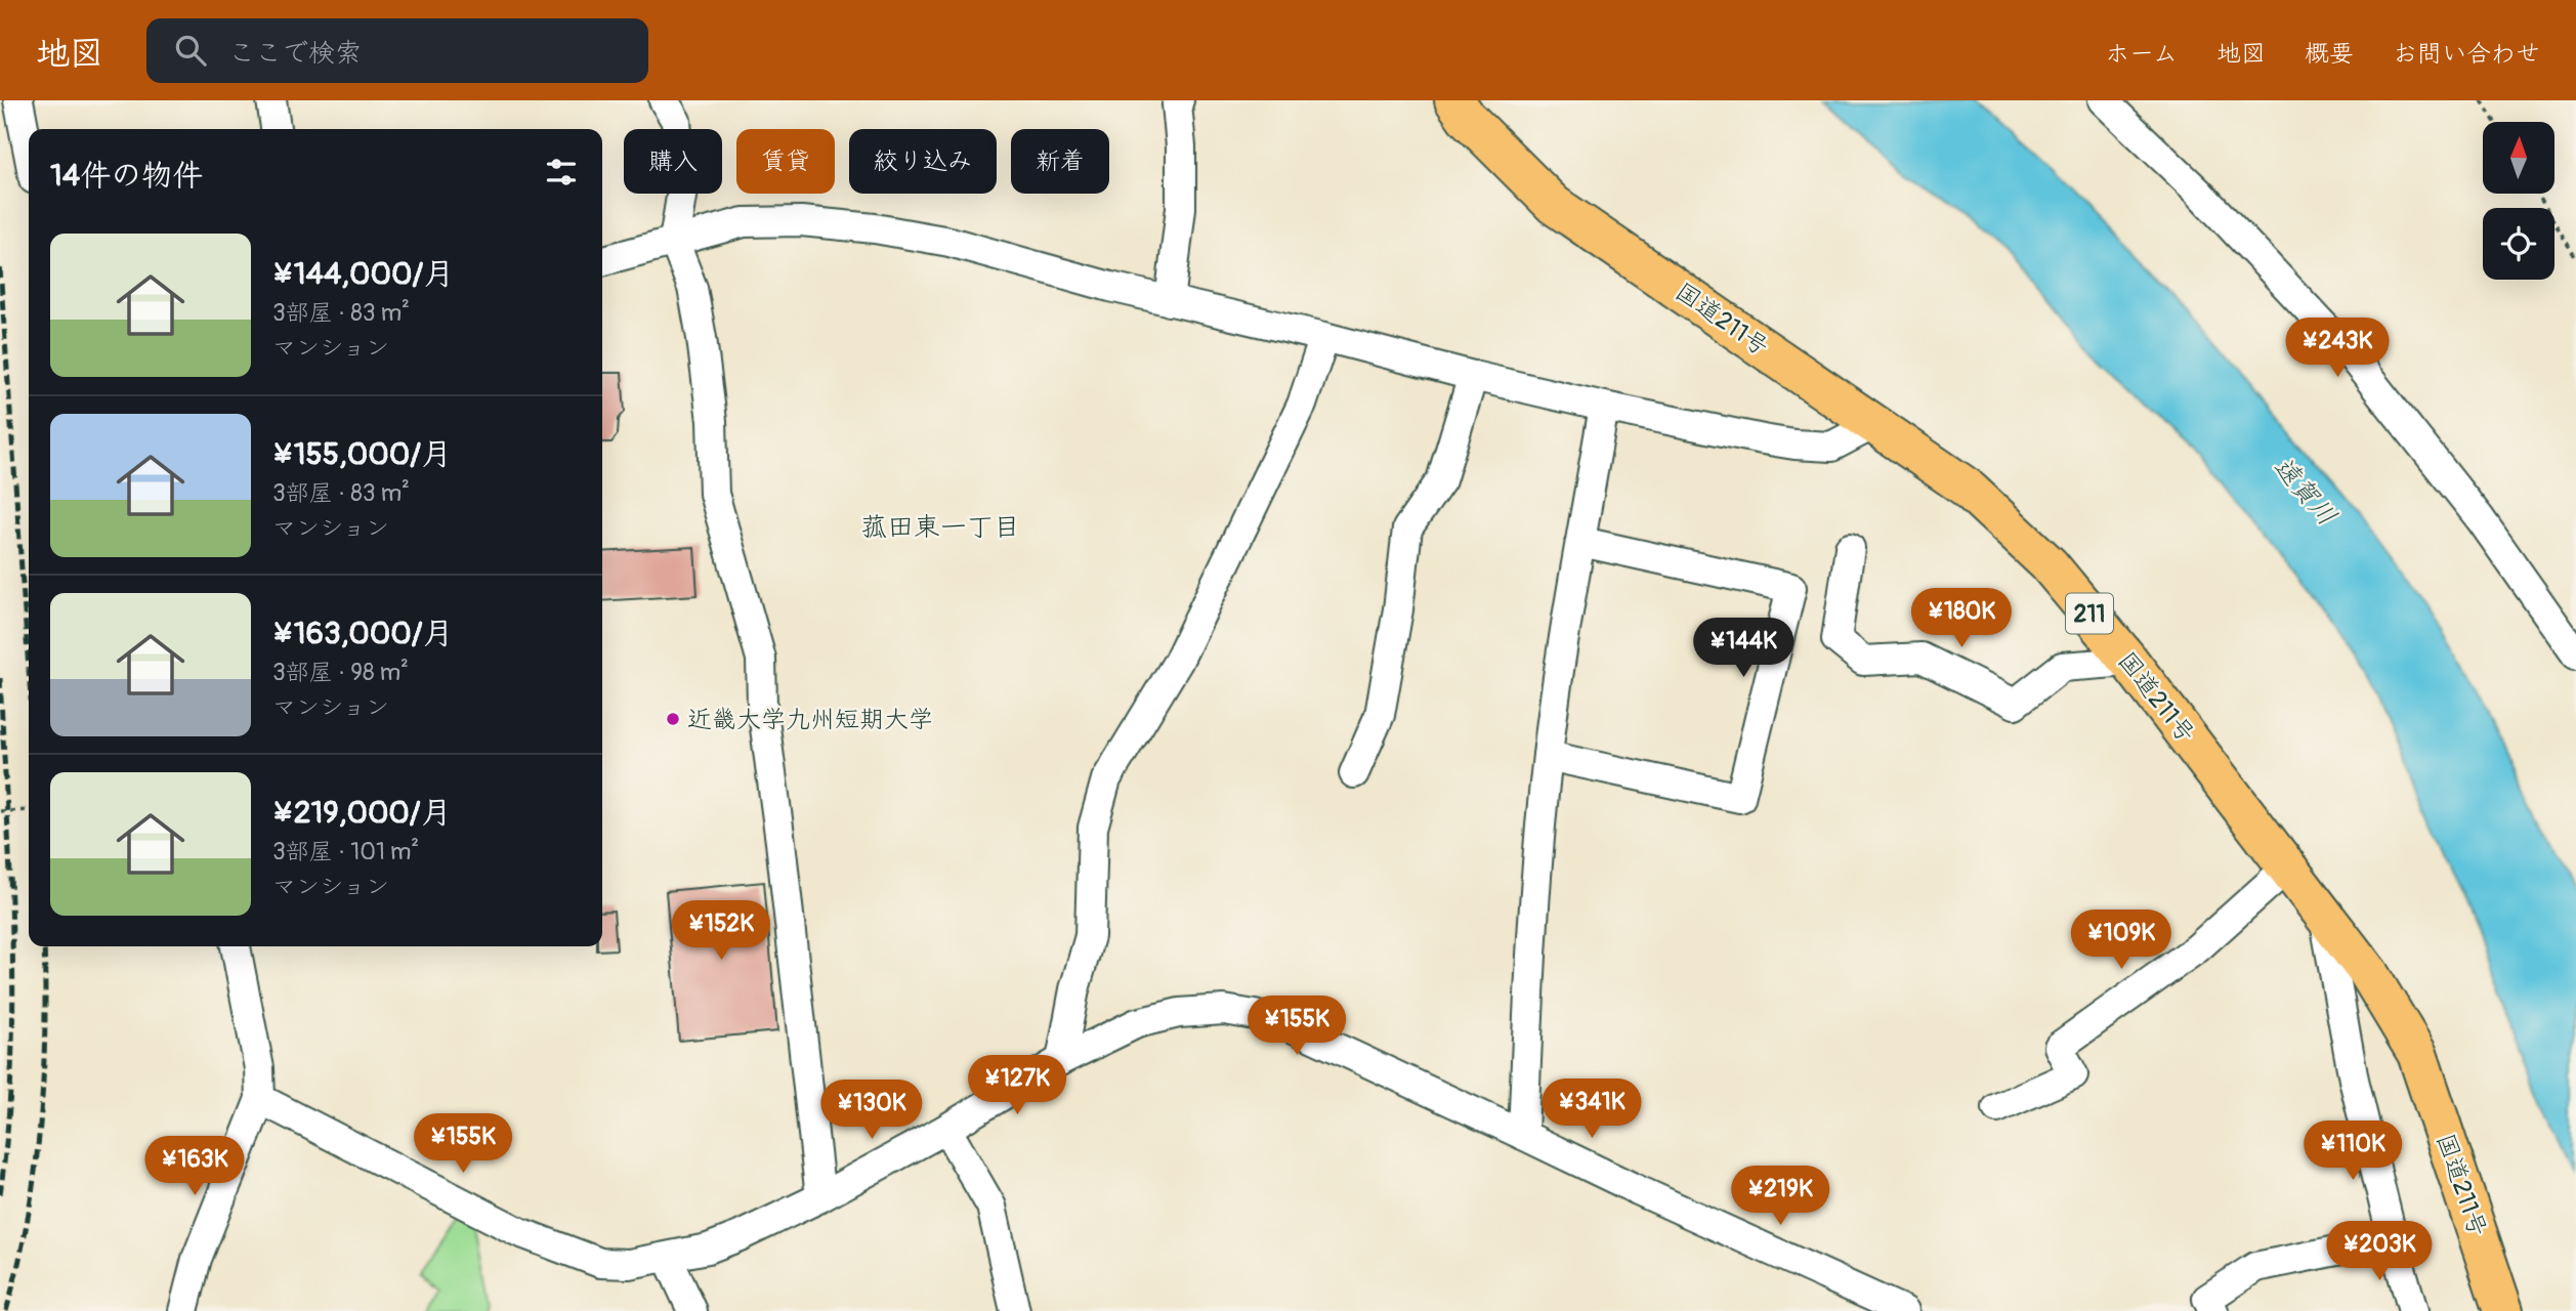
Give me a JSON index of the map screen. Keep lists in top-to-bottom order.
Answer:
{
  "streets": {
    "highway": ["国道211号", "211"]
  },
  "districts": ["菰田東一丁目"],
  "water": ["遠賀川"],
  "places": ["近畿大学九州短期大学"],
  "north": "top",
  "page": {
    "header": "地図",
    "search": "ここで検索",
    "nav": [
      "ホーム",
      "地図",
      "概要",
      "お問い合わせ"
    ],
    "chip": [
      "購入",
      "賃貸",
      "絞り込み",
      "新着"
    ],
    "heading": "14件の物件",
    "list": [
      {
        "name": "¥144,000/月",
        "note": "3部屋 · 83 m² · マンション"
      },
      {
        "name": "¥155,000/月",
        "note": "3部屋 · 83 m² · マンション"
      },
      {
        "name": "¥163,000/月",
        "note": "3部屋 · 98 m² · マンション"
      },
      {
        "name": "¥219,000/月",
        "note": "3部屋 · 101 m² · マンション"
      }
    ],
    "price": [
      "¥243K",
      "¥180K",
      "¥144K",
      "¥152K",
      "¥109K",
      "¥155K",
      "¥127K",
      "¥341K",
      "¥130K",
      "¥155K",
      "¥110K",
      "¥163K",
      "¥219K",
      "¥203K"
    ]
  }
}
